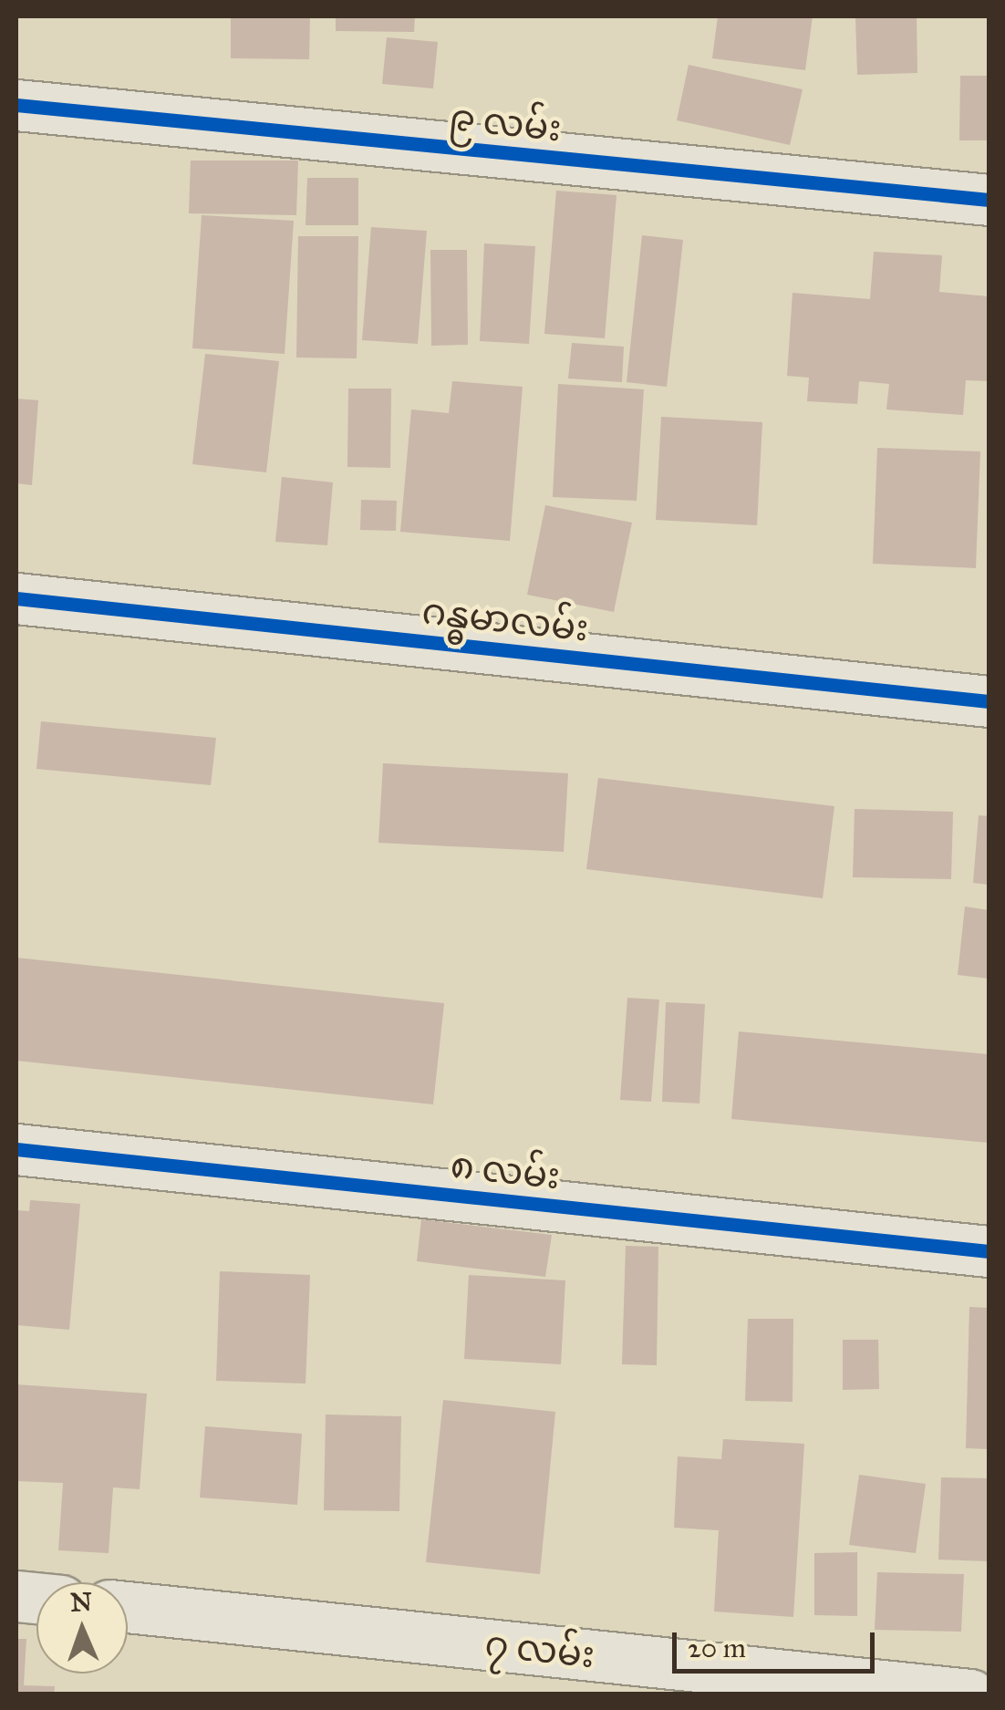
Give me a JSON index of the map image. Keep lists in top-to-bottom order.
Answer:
{
  "streets": {
    "street": [
      "၉ လမ်း",
      "ဂန္ဓမာလမ်း",
      "၈ လမ်း",
      "၇ လမ်း"
    ]
  },
  "scale_bar": "20 m",
  "north": "top"
}
